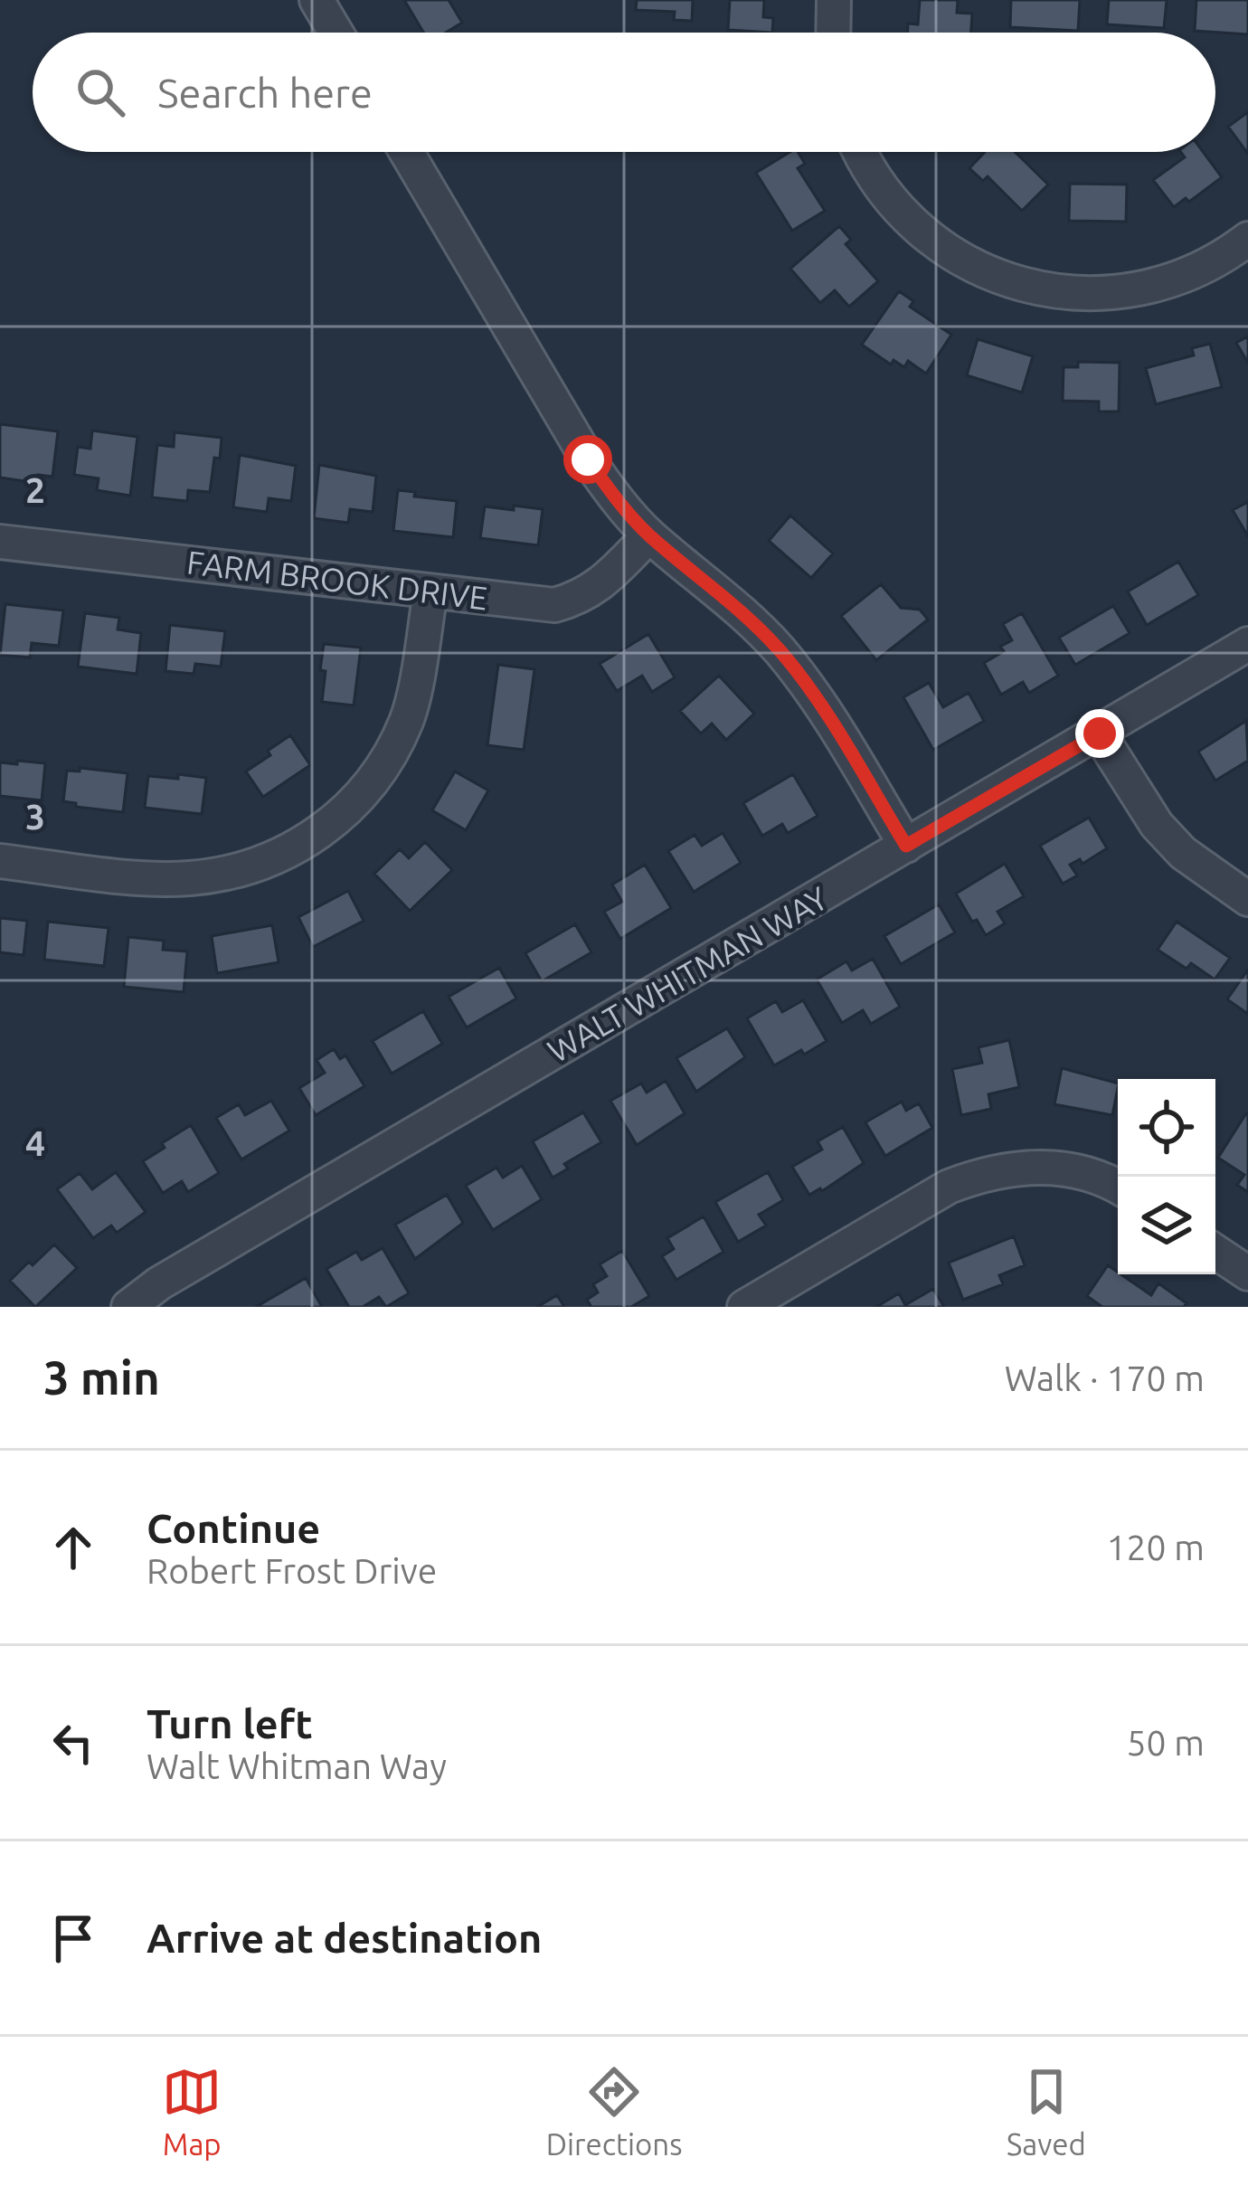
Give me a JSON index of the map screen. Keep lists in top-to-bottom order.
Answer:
{
  "streets": {
    "street": ["FARM BROOK DRIVE", "WALT WHITMAN WAY"]
  },
  "page": {
    "search": "Search here",
    "heading": ["3 min", "Walk · 170 m"],
    "list": [
      ["Continue", "Robert Frost Drive", "120 m"],
      ["Turn left", "Walt Whitman Way", "50 m"],
      "Arrive at destination"
    ],
    "nav": ["Map", "Directions", "Saved"]
  },
  "grid": {
    "rows": ["2", "3", "4"]
  }
}
